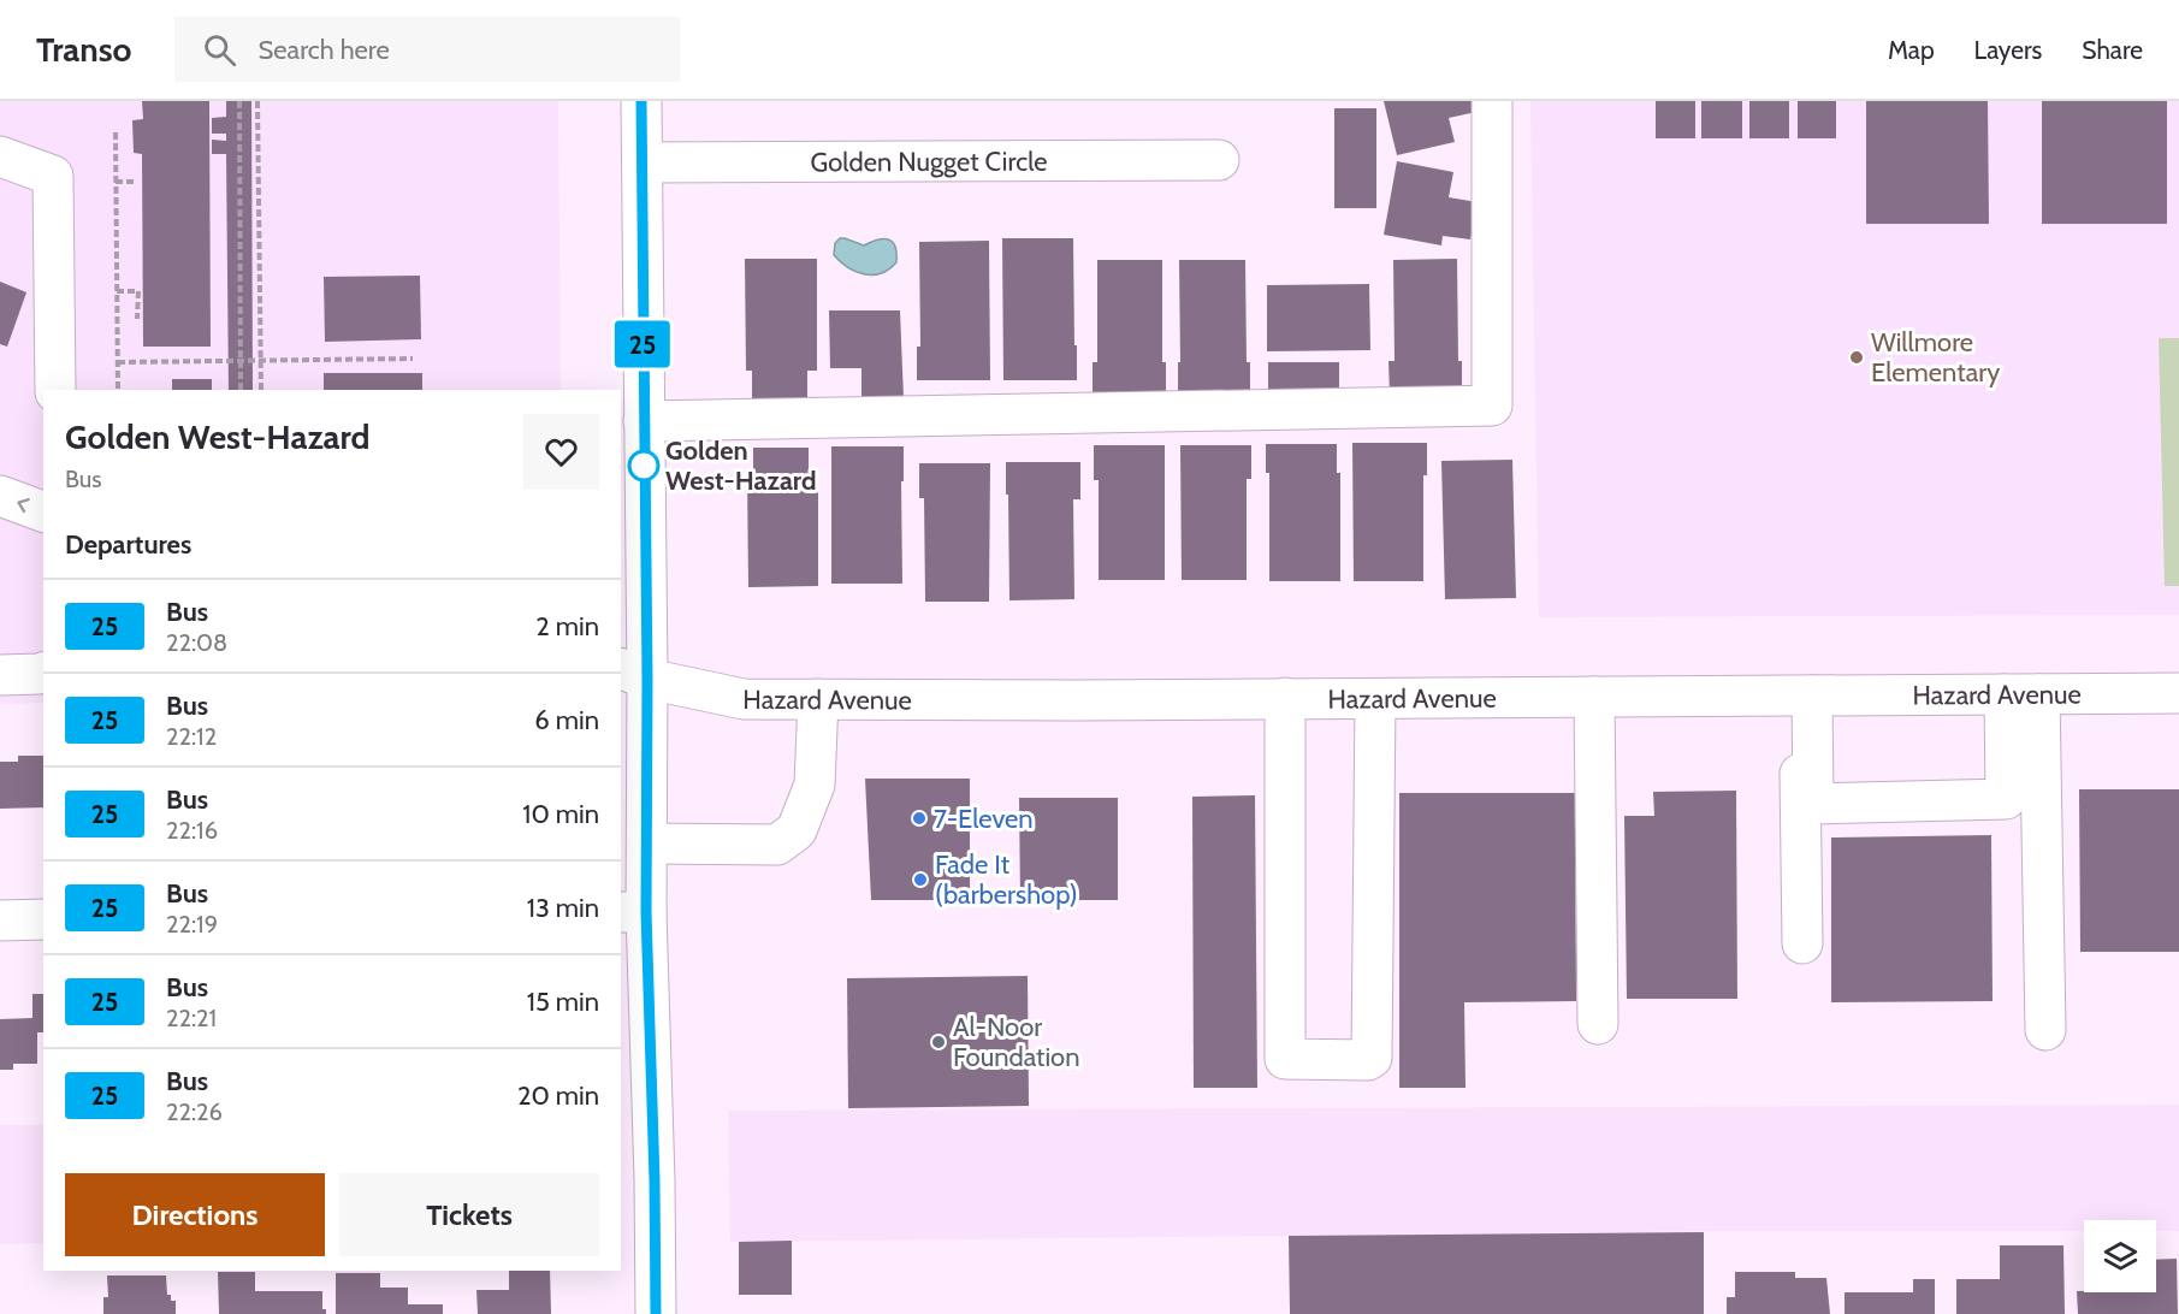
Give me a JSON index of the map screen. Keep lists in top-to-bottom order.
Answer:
{
  "streets": {
    "street": ["Golden Nugget Circle", "Hazard Avenue"]
  },
  "places": [
    "Willmore Elementary",
    "Golden West-Hazard",
    "7-Eleven",
    "Fade It (barbershop)",
    "Al-Noor Foundation"
  ],
  "lines": ["bus line 25"],
  "page": {
    "header": "Transo",
    "search": "Search here",
    "nav": ["Map", "Layers", "Share"],
    "on_map": "25",
    "heading": [
      ["Golden West-Hazard", "Bus"],
      "Departures"
    ],
    "list": [
      {
        "mark": "25",
        "name": "Bus",
        "note": "22:08",
        "value": "2 min"
      },
      {
        "mark": "25",
        "name": "Bus",
        "note": "22:12",
        "value": "6 min"
      },
      {
        "mark": "25",
        "name": "Bus",
        "note": "22:16",
        "value": "10 min"
      },
      {
        "mark": "25",
        "name": "Bus",
        "note": "22:19",
        "value": "13 min"
      },
      {
        "mark": "25",
        "name": "Bus",
        "note": "22:21",
        "value": "15 min"
      },
      {
        "mark": "25",
        "name": "Bus",
        "note": "22:26",
        "value": "20 min"
      }
    ],
    "buttons": ["Directions", "Tickets"]
  }
}
